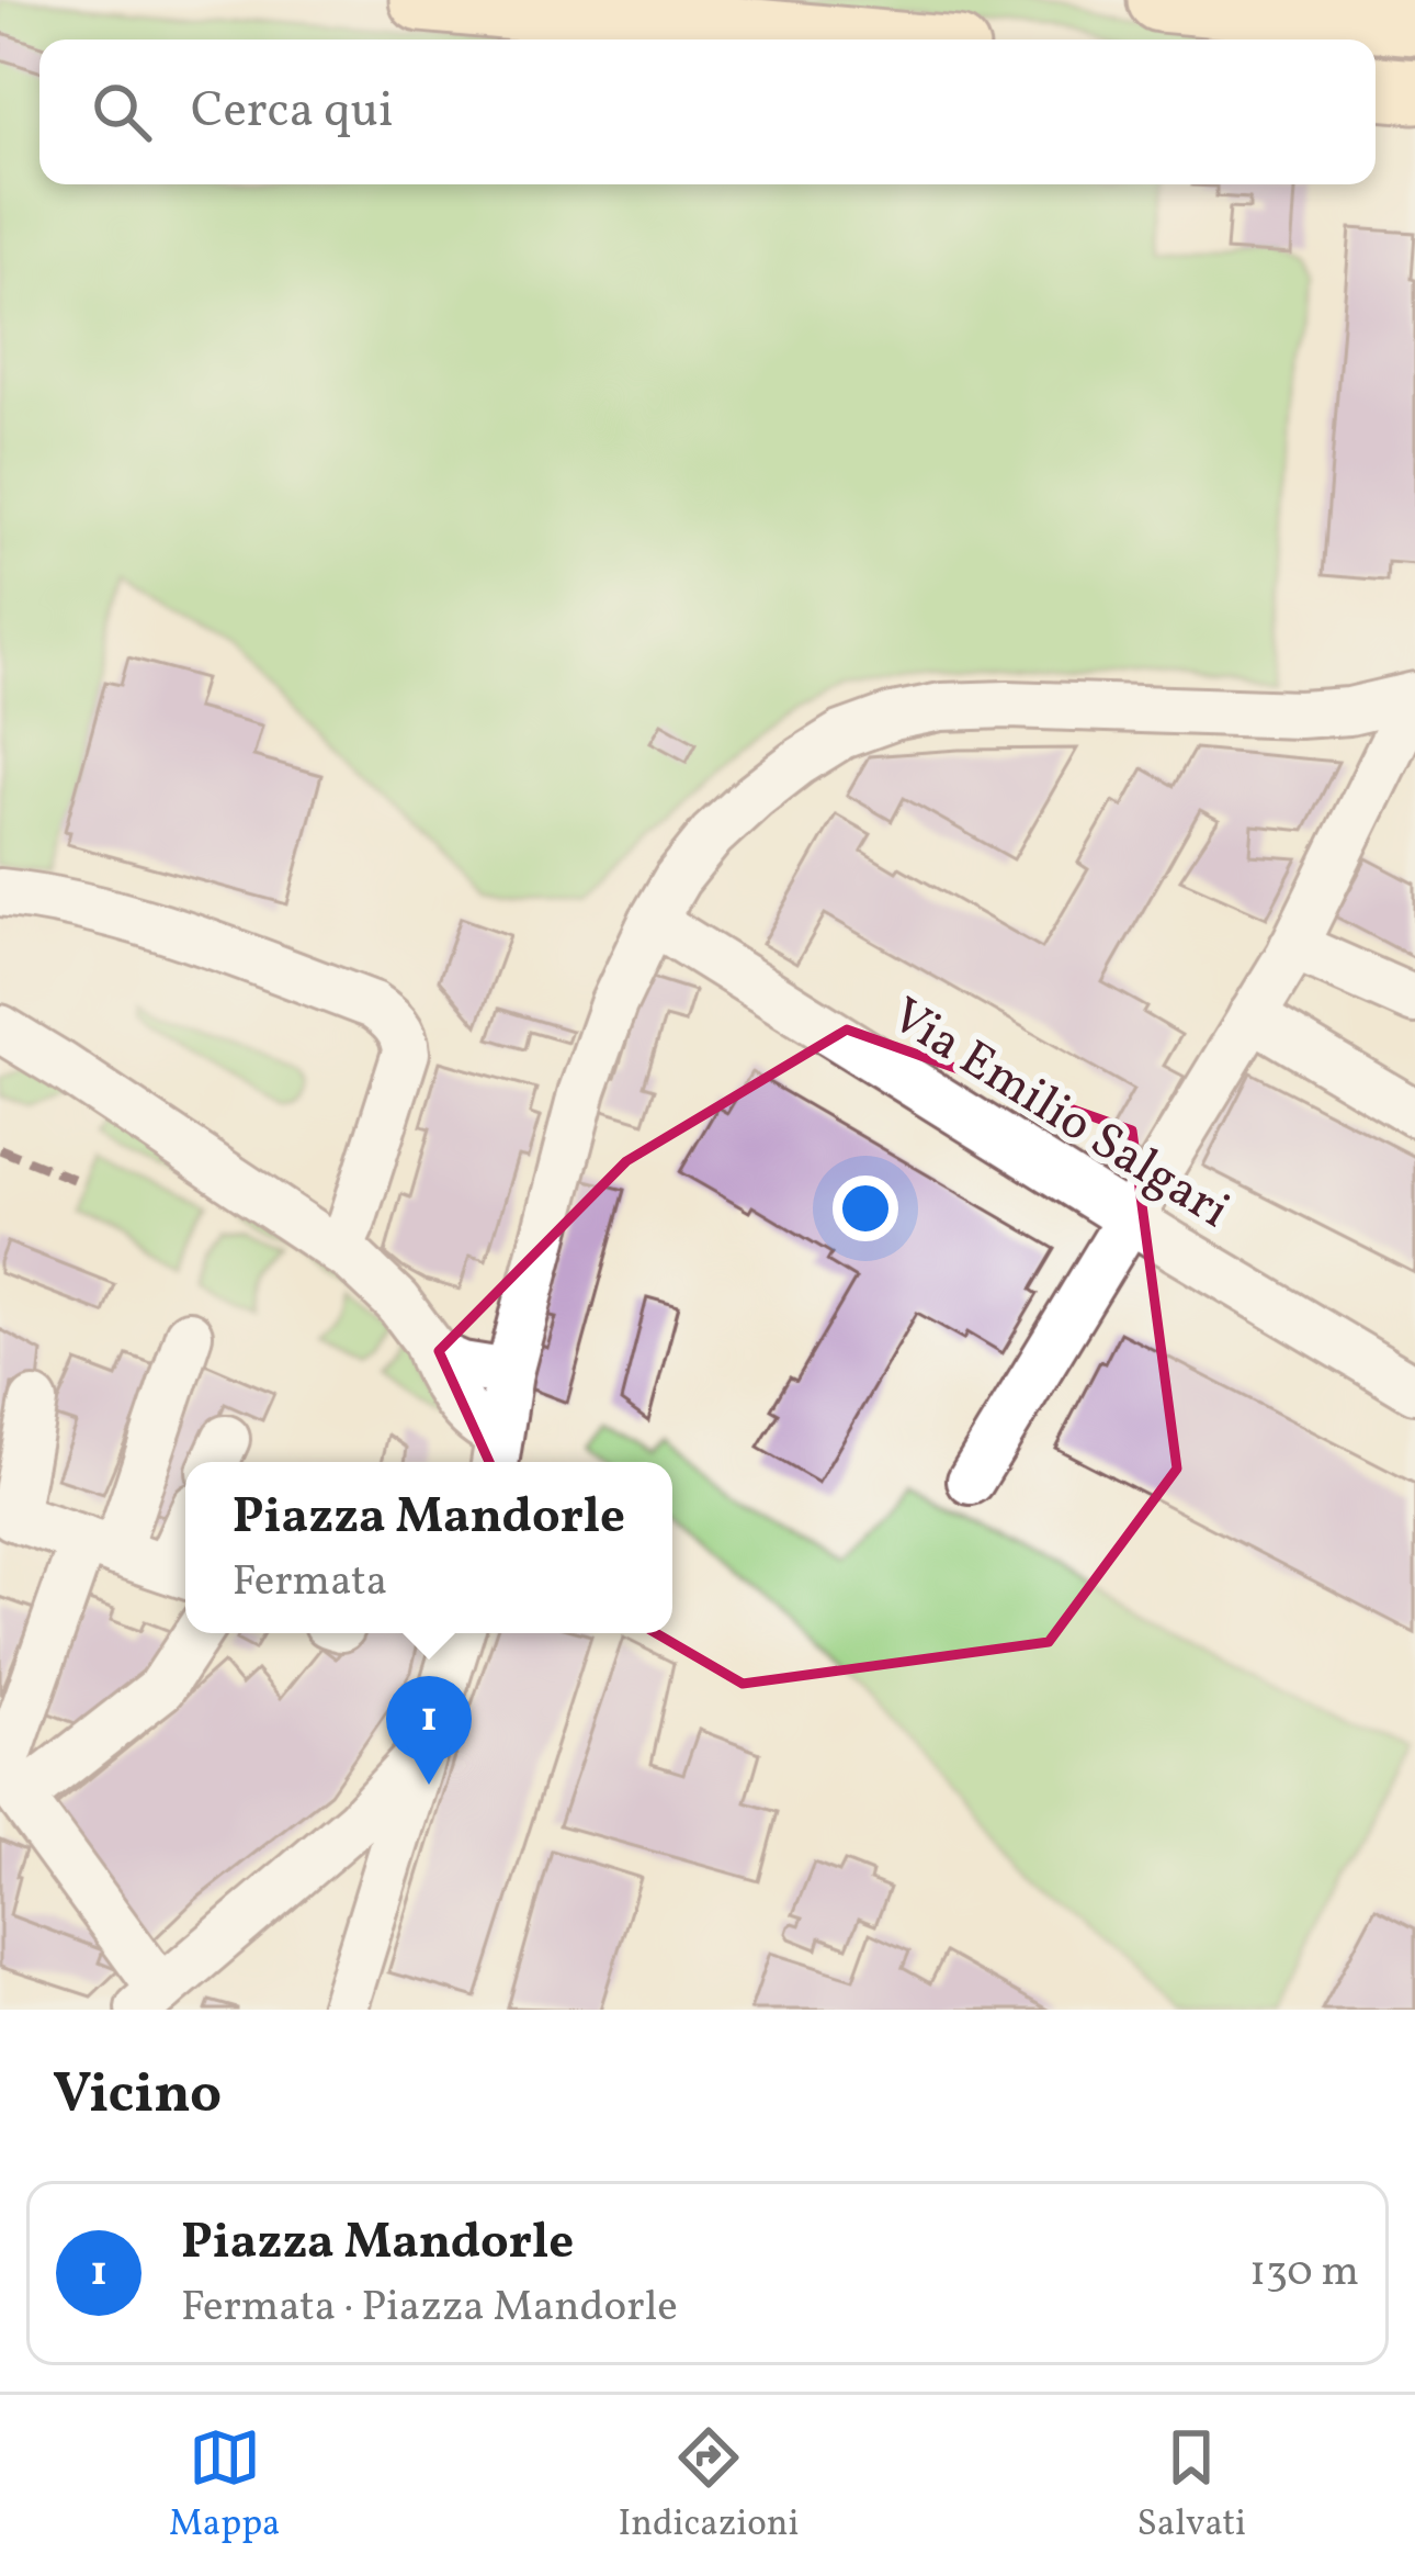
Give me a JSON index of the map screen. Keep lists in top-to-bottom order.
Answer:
{
  "streets": {
    "street": ["Via Emilio Salgari"]
  },
  "page": {
    "search": "Cerca qui",
    "popup": ["Piazza Mandorle", "Fermata"],
    "pins": "1",
    "heading": "Vicino",
    "list": [
      {
        "mark": "1",
        "name": "Piazza Mandorle",
        "note": "Fermata · Piazza Mandorle",
        "value": "130 m"
      }
    ],
    "nav": ["Mappa", "Indicazioni", "Salvati"]
  }
}
